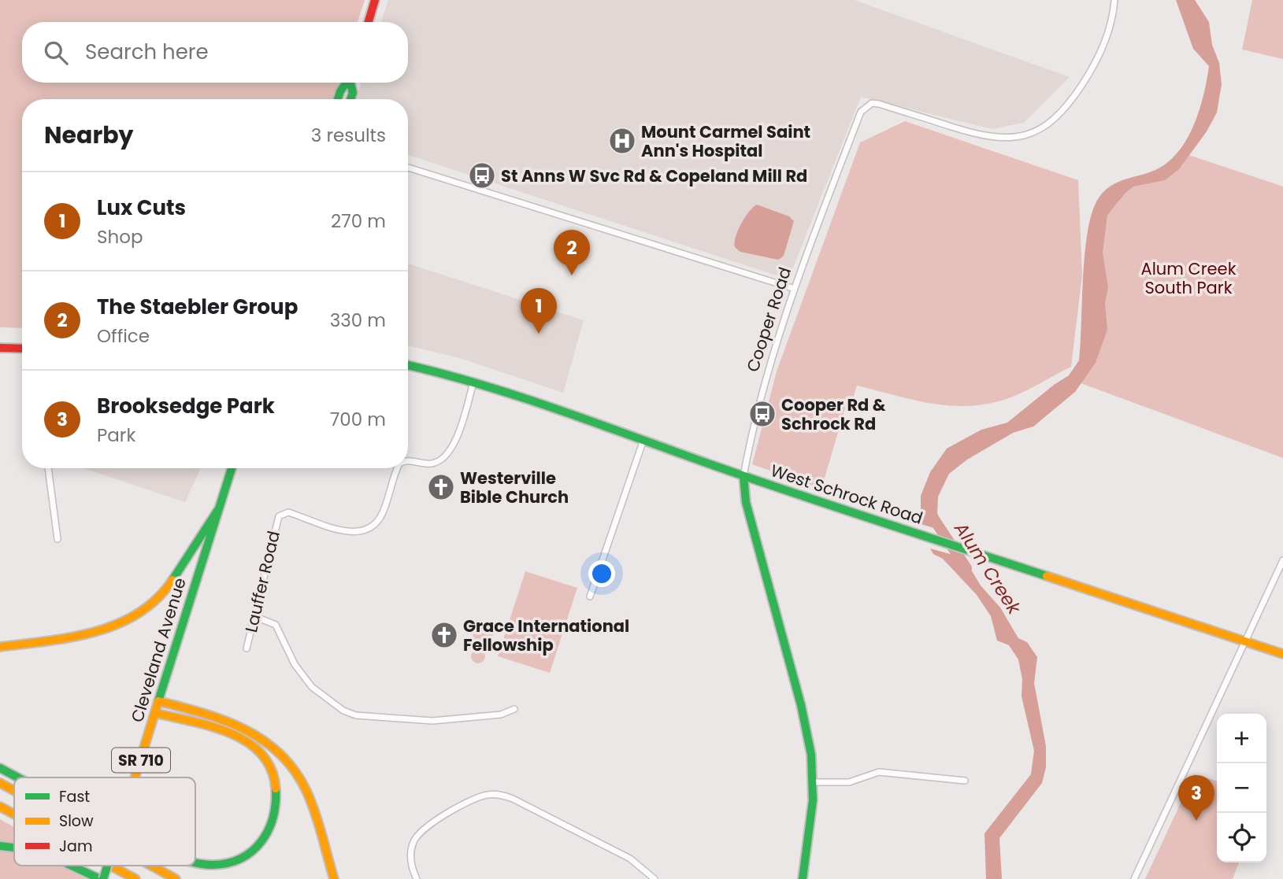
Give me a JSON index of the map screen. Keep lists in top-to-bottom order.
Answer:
{
  "streets": {
    "main road": [
      "Cooper Road",
      "West Schrock Road",
      "Cleveland Avenue",
      "SR 710"
    ],
    "street": ["Lauffer Road"]
  },
  "crossings": [
    ["Cooper Road", "West Schrock Road"],
    ["West Schrock Road", "Lauffer Road"]
  ],
  "water": ["Alum Creek"],
  "parks": ["Alum Creek South Park"],
  "places": {
    "hospital": ["Mount Carmel Saint Ann's Hospital"],
    "bus stop": ["St Anns W Svc Rd & Copeland Mill Rd", "Cooper Rd & Schrock Rd"],
    "church": ["Westerville Bible Church", "Grace International Fellowship"]
  },
  "legend": ["Fast", "Slow", "Jam"],
  "page": {
    "search": "Search here",
    "heading": ["Nearby", "3 results"],
    "list": [
      {
        "mark": "1",
        "name": "Lux Cuts",
        "note": "Shop",
        "value": "270 m"
      },
      {
        "mark": "2",
        "name": "The Staebler Group",
        "note": "Office",
        "value": "330 m"
      },
      {
        "mark": "3",
        "name": "Brooksedge Park",
        "note": "Park",
        "value": "700 m"
      }
    ],
    "pins": ["2", "1", "3"],
    "map_buttons": ["+", "−"]
  }
}
